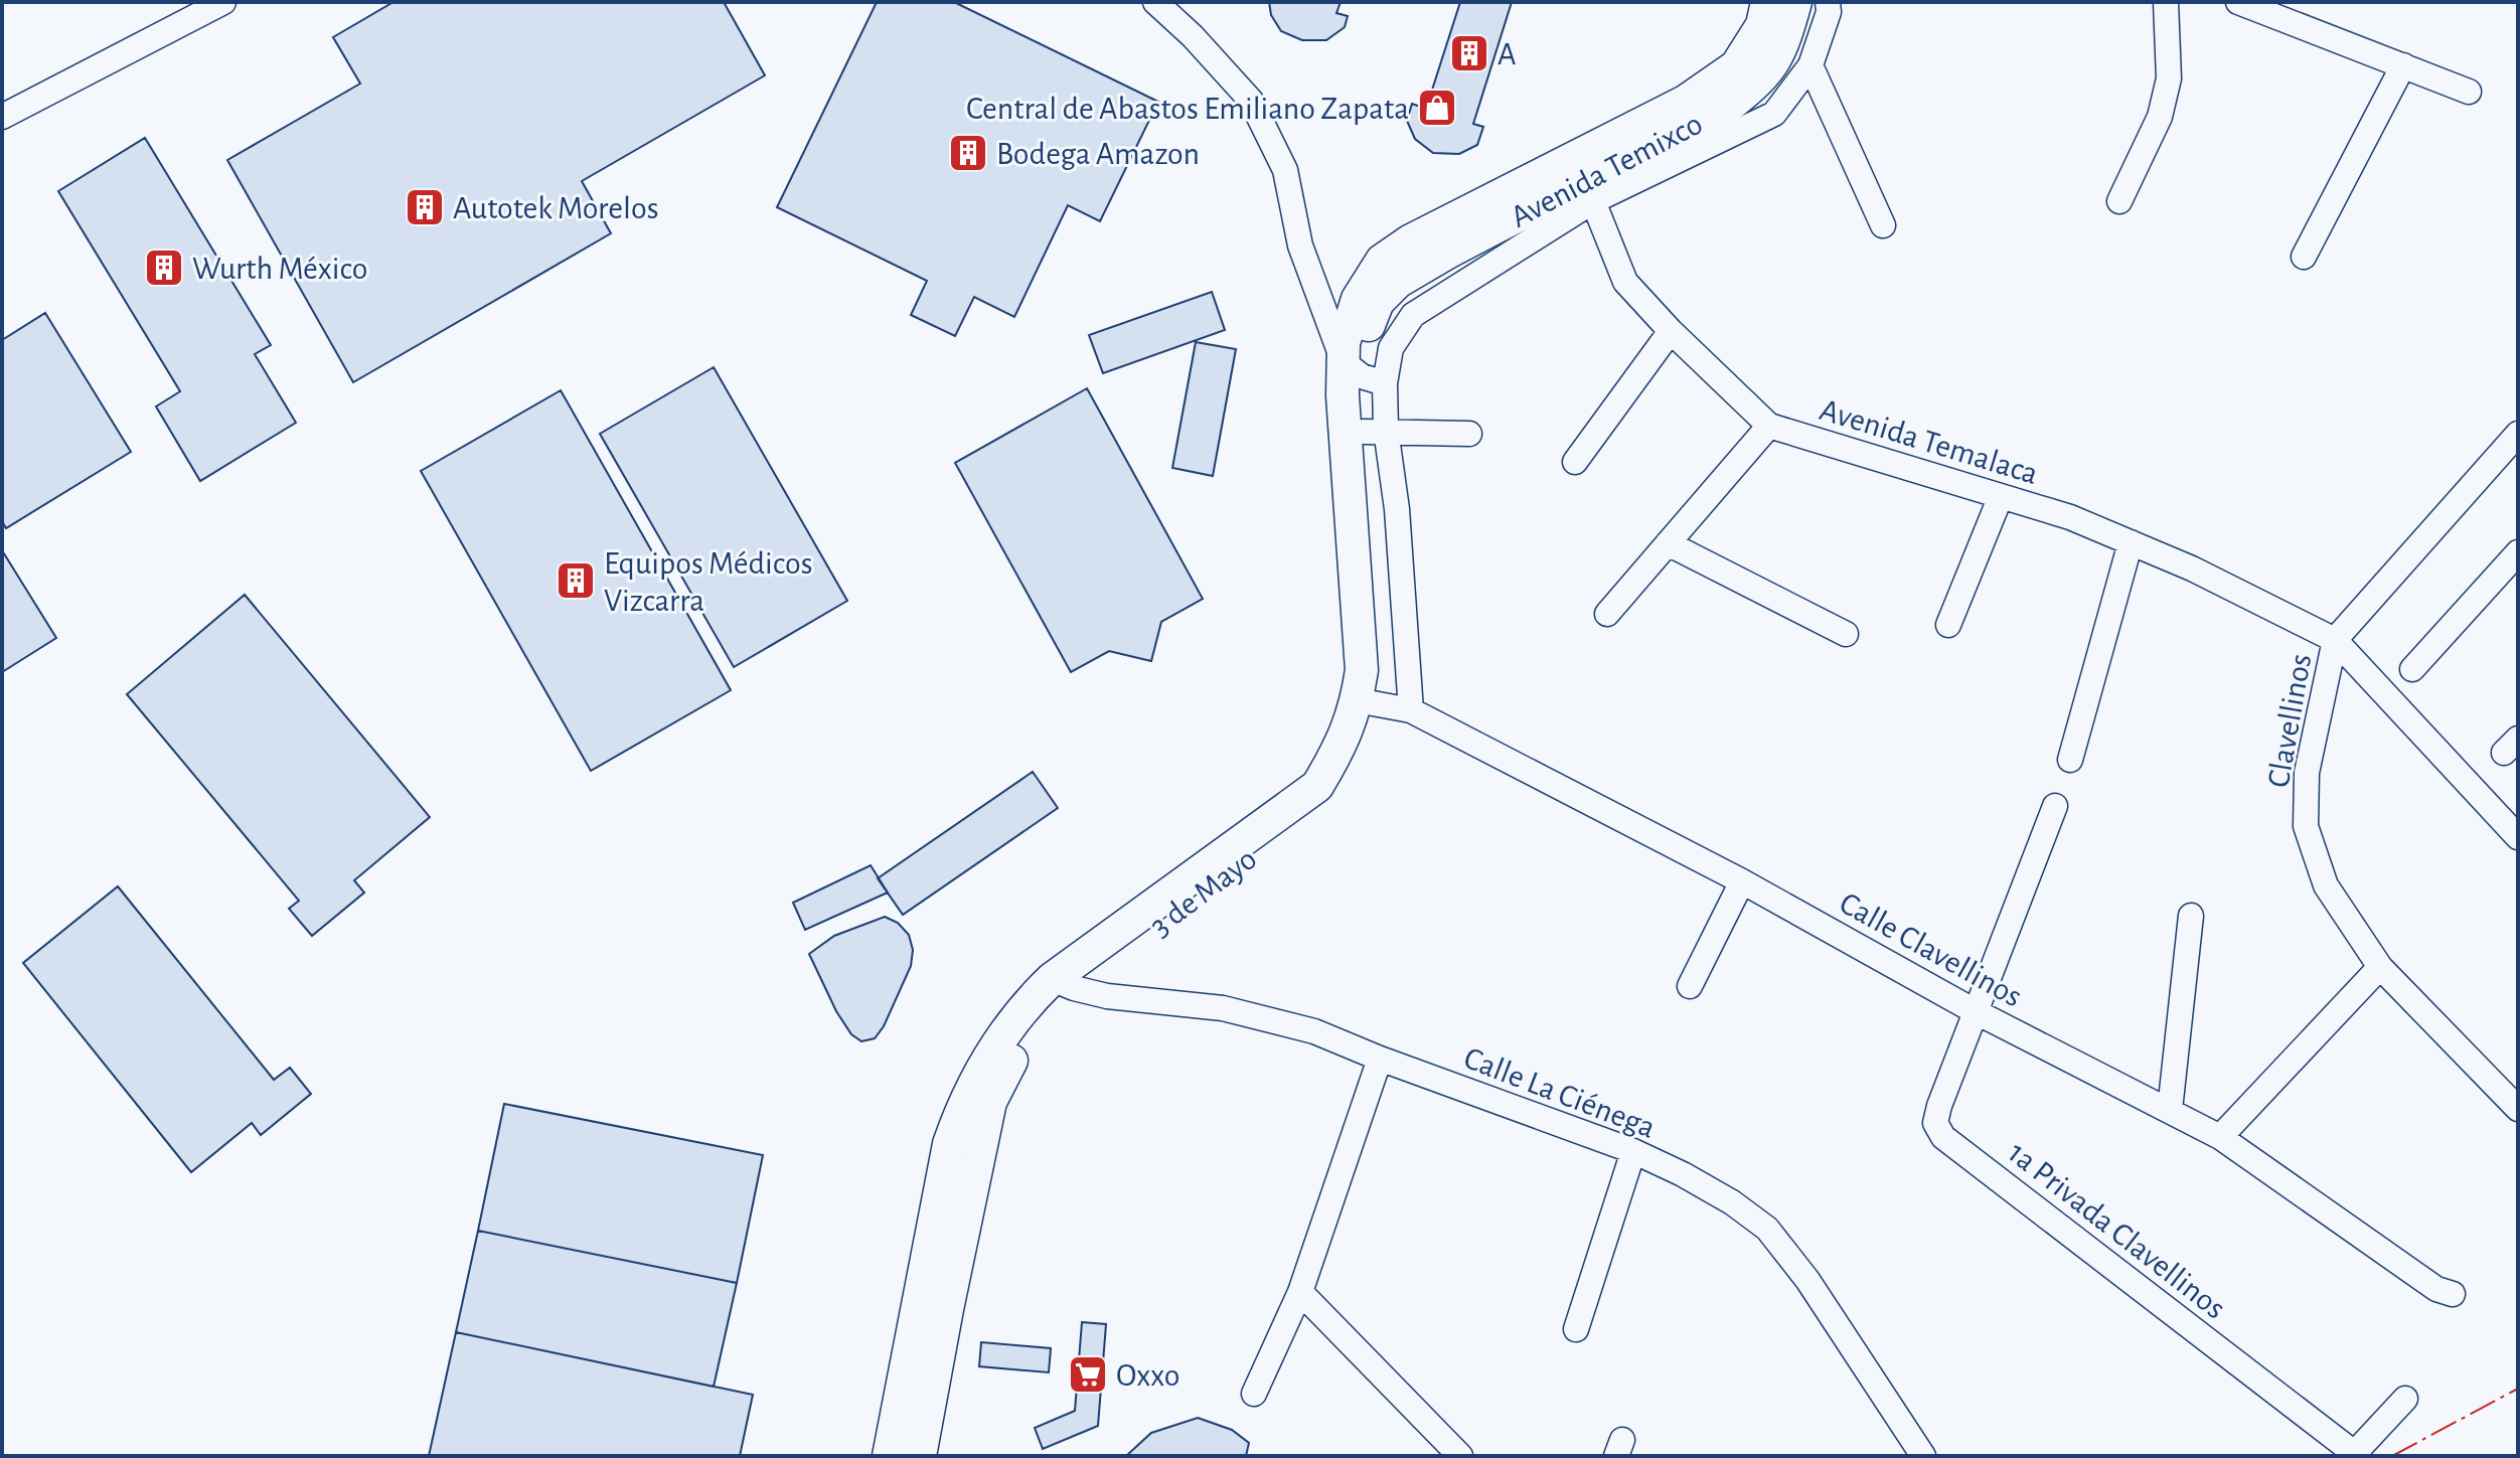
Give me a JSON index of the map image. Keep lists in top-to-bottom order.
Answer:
{
  "streets": {
    "main road": ["Avenida Temixco", "3 de Mayo"],
    "street": [
      "Avenida Temalaca",
      "Clavellinos",
      "Calle Clavellinos",
      "Calle La Ciénega",
      "1a Privada Clavellinos"
    ]
  },
  "crossings": [
    ["Avenida Temixco", "3 de Mayo"],
    ["Avenida Temalaca", "Clavellinos"],
    ["3 de Mayo", "Calle Clavellinos"],
    ["3 de Mayo", "Calle La Ciénega"],
    ["Calle Clavellinos", "1a Privada Clavellinos"]
  ],
  "places": {
    "building": [
      "A",
      "Bodega Amazon",
      "Autotek Morelos",
      "Wurth México",
      "Equipos Médicos Vizcarra"
    ],
    "shop": ["Central de Abastos Emiliano Zapata"],
    "supermarket": ["Oxxo"]
  }
}
